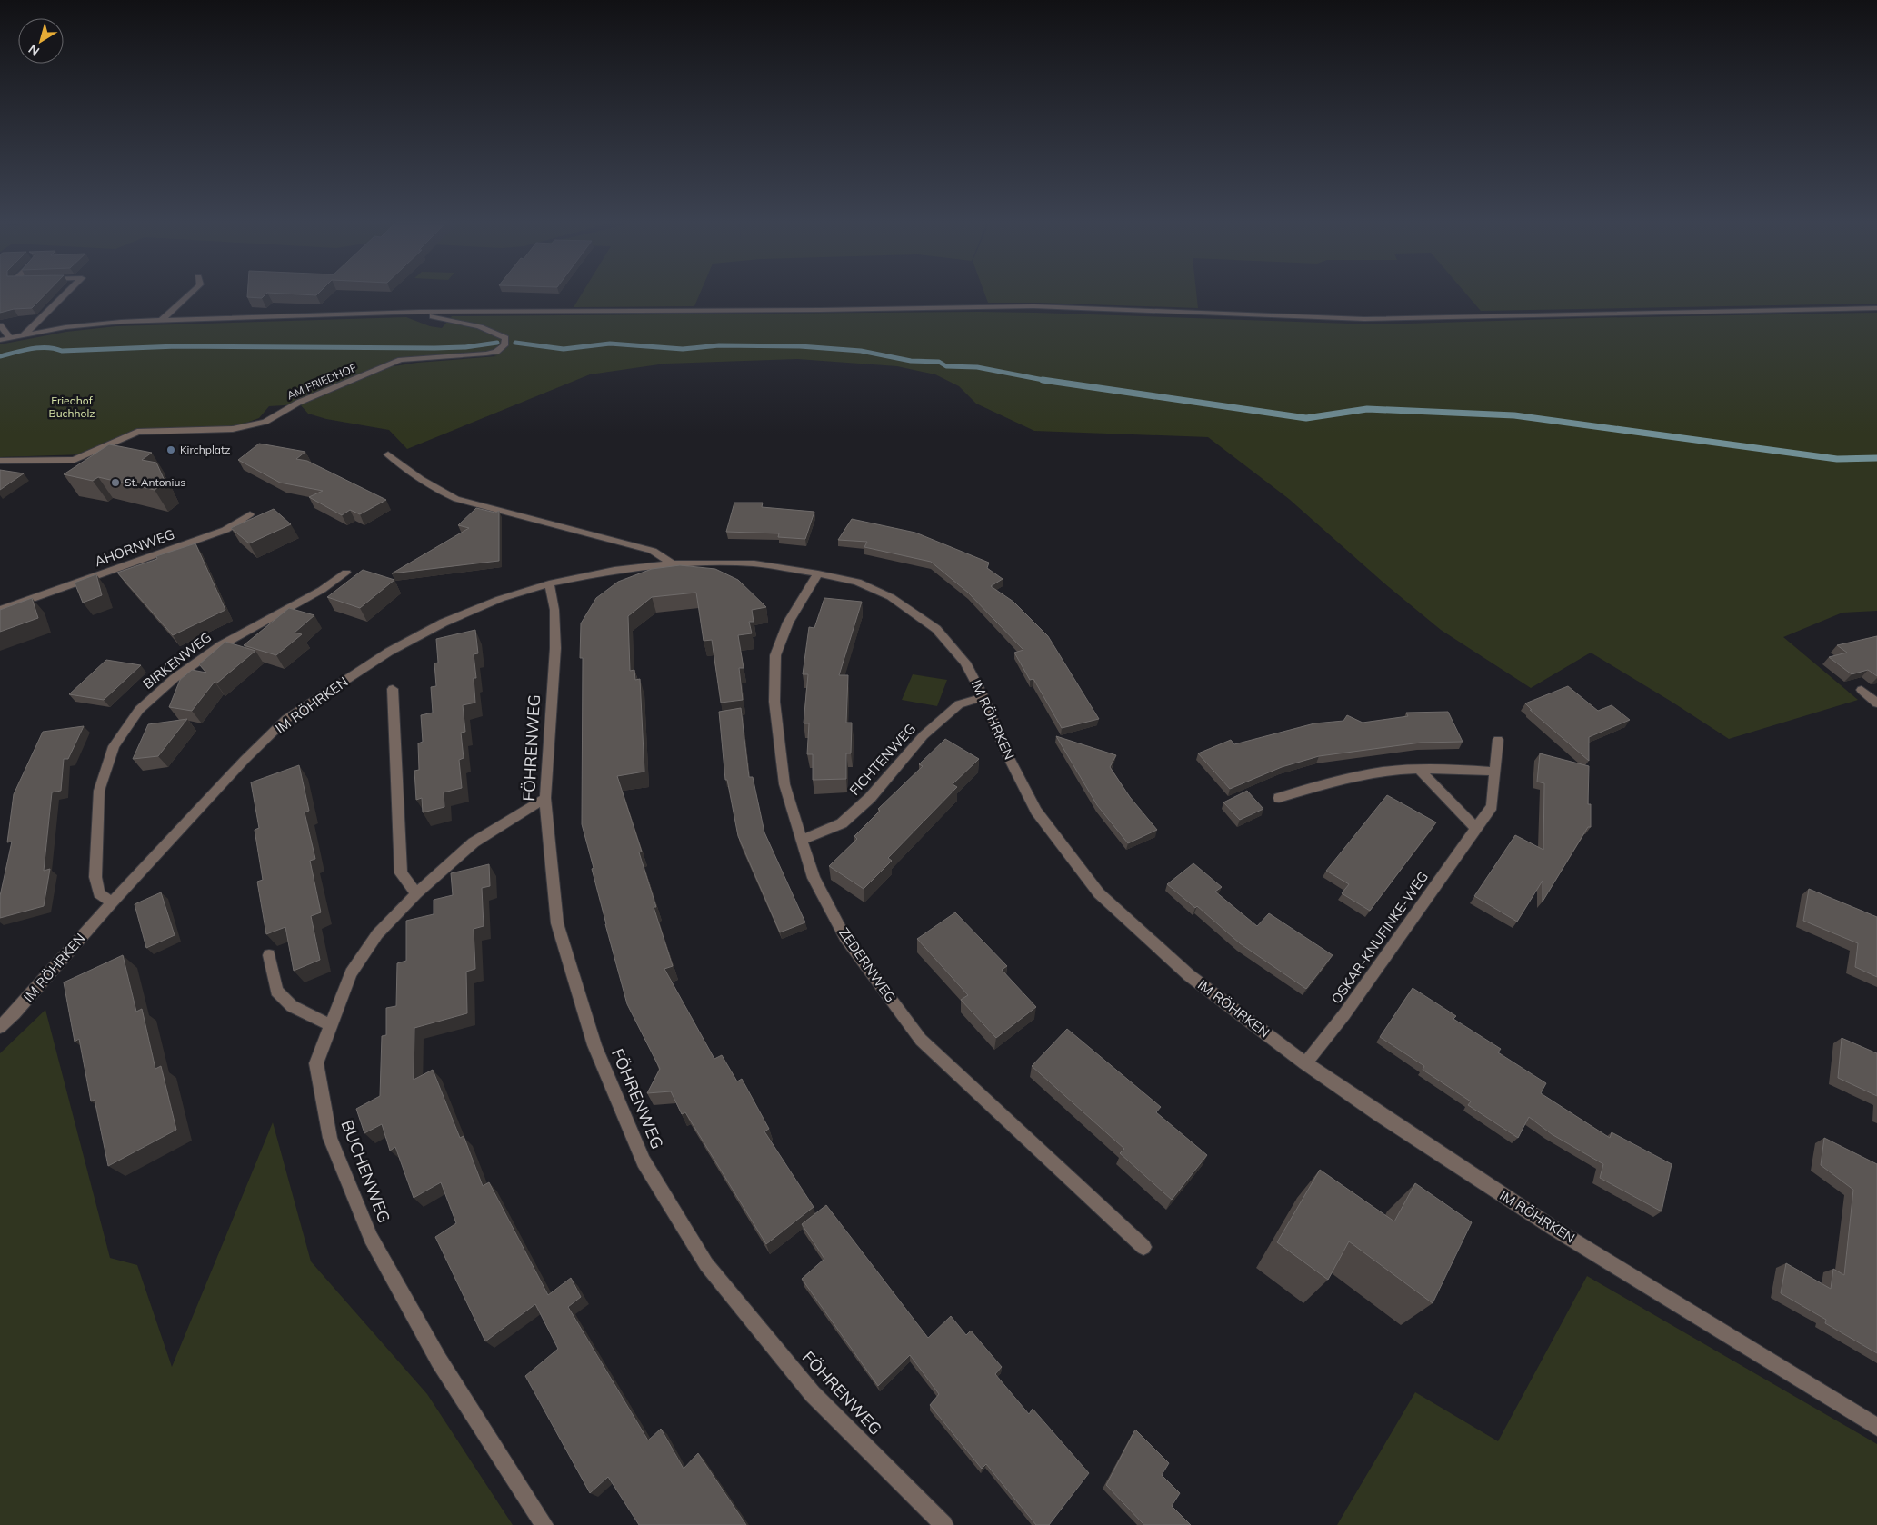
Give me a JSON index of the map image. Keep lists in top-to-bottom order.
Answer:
{
  "streets": {
    "street": [
      "AM FRIEDHOF",
      "AHORNWEG",
      "BIRKENWEG",
      "IM RÖHRKEN",
      "FÖHRENWEG",
      "FICHTENWEG",
      "OSKAR-KNUFINKE-WEG",
      "ZEDERNWEG",
      "BUCHENWEG"
    ]
  },
  "crossings": [
    ["BIRKENWEG", "IM RÖHRKEN"],
    ["IM RÖHRKEN", "FÖHRENWEG"],
    ["IM RÖHRKEN", "FICHTENWEG"],
    ["IM RÖHRKEN", "OSKAR-KNUFINKE-WEG"],
    ["IM RÖHRKEN", "ZEDERNWEG"],
    ["FÖHRENWEG", "BUCHENWEG"],
    ["FICHTENWEG", "ZEDERNWEG"]
  ],
  "parks": ["Friedhof Buchholz"],
  "places": ["Kirchplatz", "St. Antonius"],
  "north": "bottom left"
}
